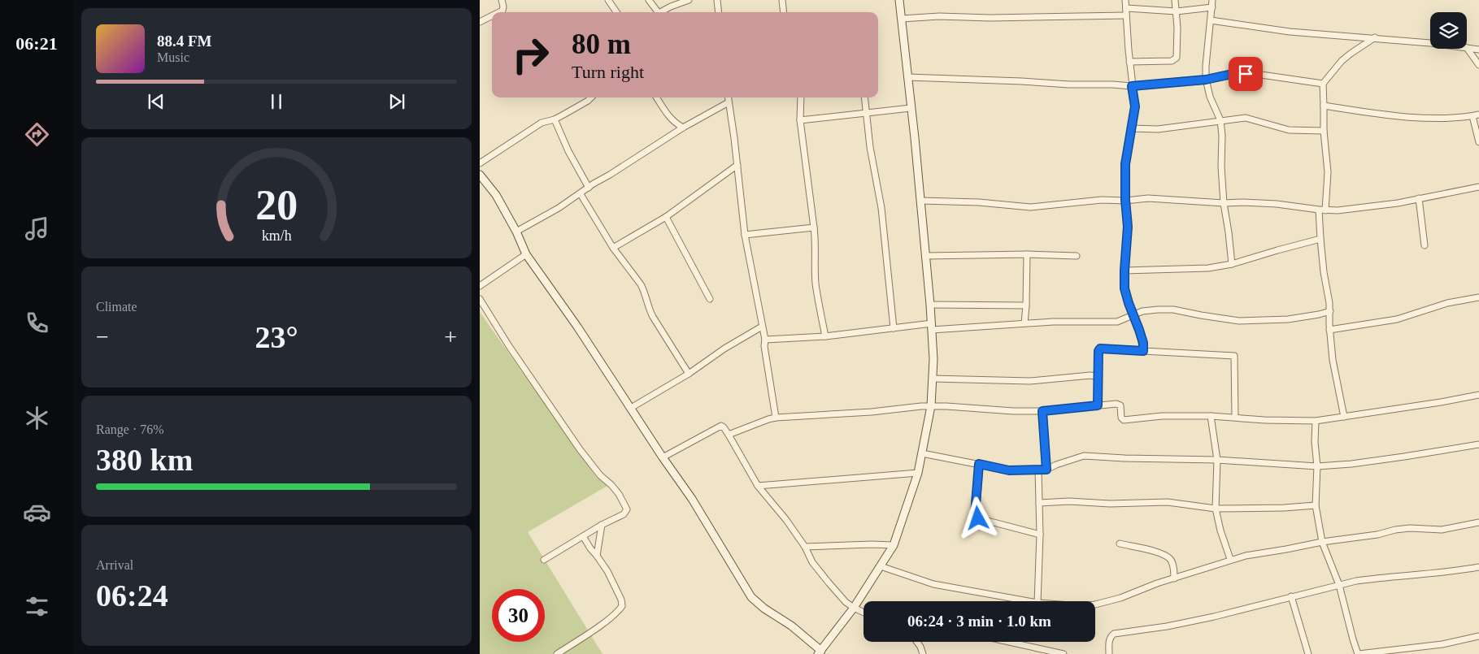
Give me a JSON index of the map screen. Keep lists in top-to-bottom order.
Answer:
{
  "page": {
    "tabs": "06:21",
    "turn": ["80 m", "Turn right"],
    "song": ["88.4 FM", "Music"],
    "tile": [
      "Climate",
      ["Range · 76%", "380 km"],
      ["Arrival", "06:24"]
    ],
    "heat": ["−", "23°", "+"],
    "limit": "30",
    "trip": "06:24 · 3 min · 1.0 km",
    "gauge": ["20", "km/h"]
  }
}
